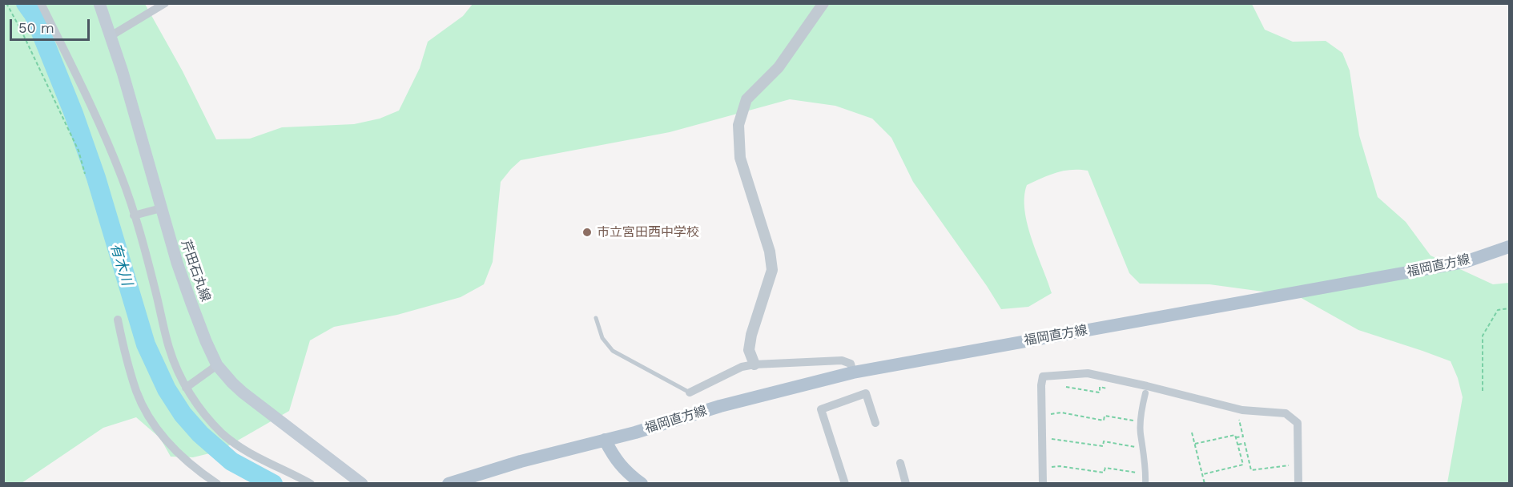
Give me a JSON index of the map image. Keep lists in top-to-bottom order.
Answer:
{
  "streets": {
    "main road": ["福岡直方線", "芹田石丸線"]
  },
  "water": ["有木川"],
  "places": ["市立宮田西中学校"],
  "scale_bar": "50 m"
}
